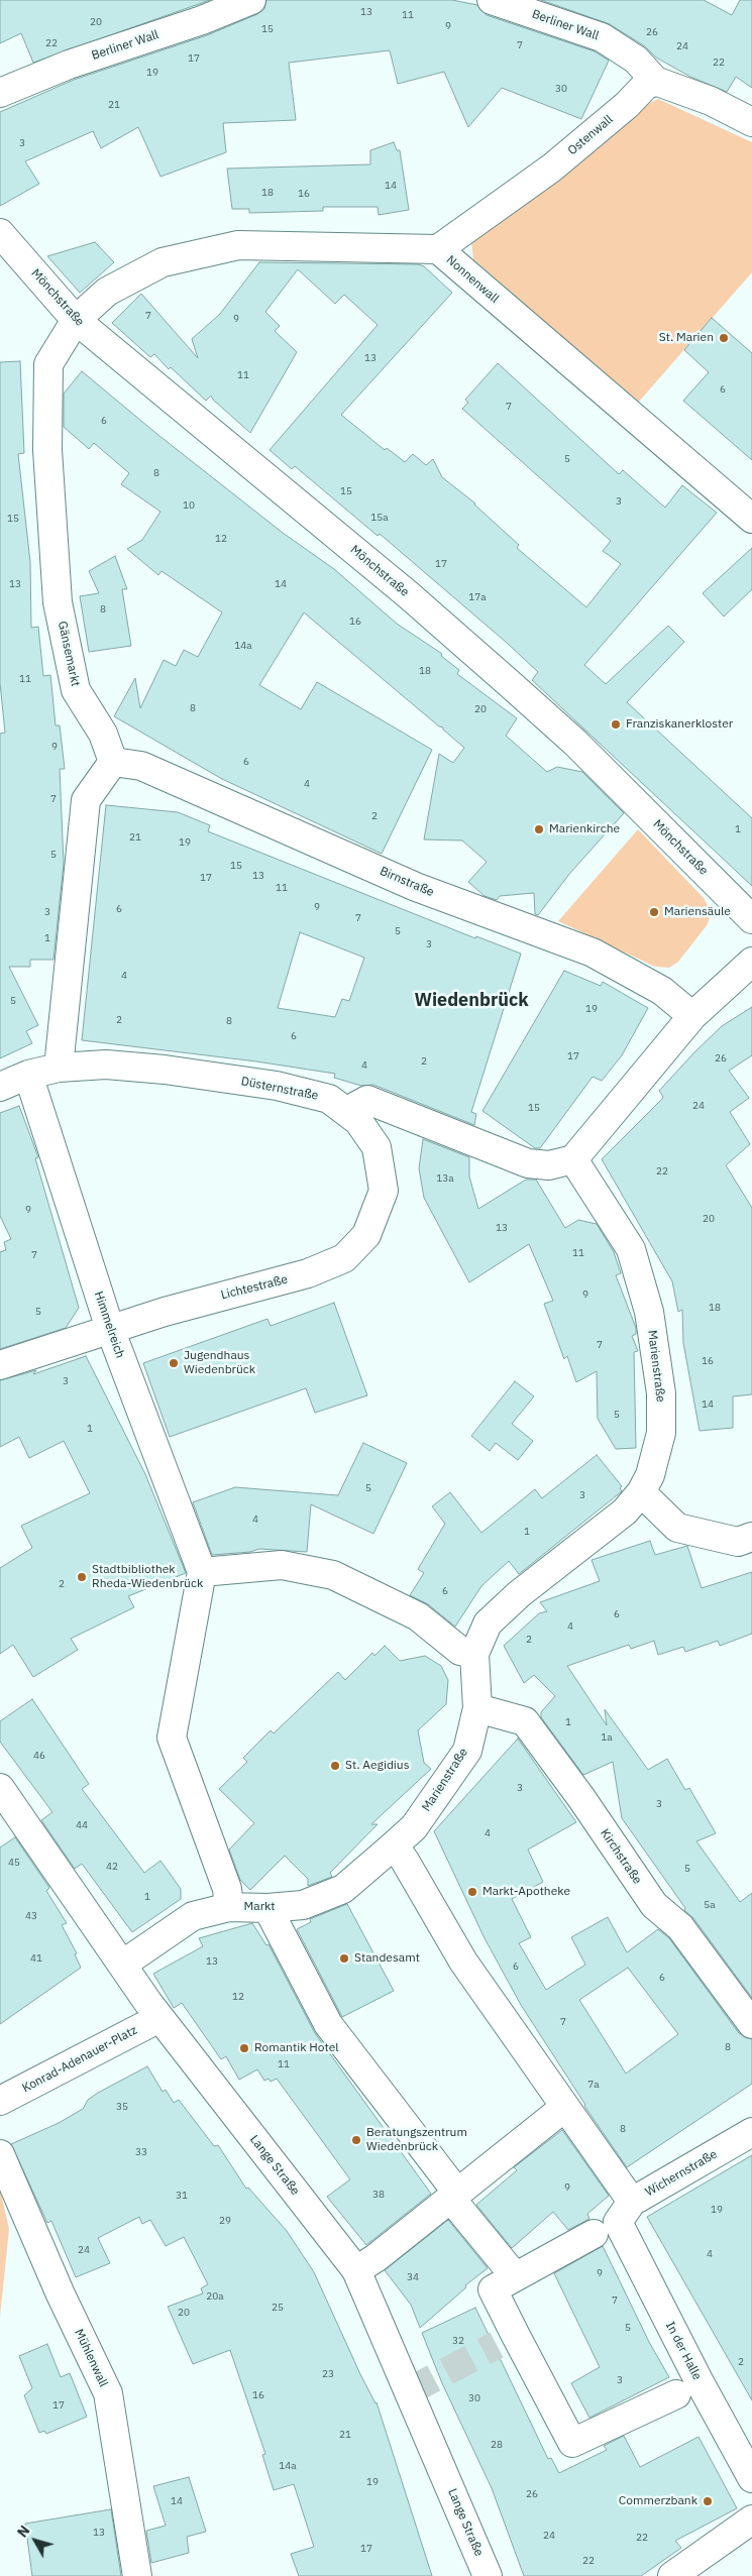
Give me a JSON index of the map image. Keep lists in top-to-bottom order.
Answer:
{
  "streets": {
    "street": [
      "Berliner Wall",
      "Ostenwall",
      "Nonnenwall",
      "Mönchstraße",
      "Gänsemarkt",
      "Birnstraße",
      "Düsternstraße",
      "Lichtestraße",
      "Himmelreich",
      "Marienstraße",
      "Kirchstraße",
      "Markt",
      "Konrad-Adenauer-Platz",
      "Lange Straße",
      "Wichernstraße",
      "In der Halle",
      "Mühlenwall"
    ]
  },
  "crossings": [
    ["Berliner Wall", "Ostenwall"],
    ["Ostenwall", "Nonnenwall"],
    ["Nonnenwall", "Mönchstraße"],
    ["Nonnenwall", "Gänsemarkt"],
    ["Mönchstraße", "Gänsemarkt"],
    ["Gänsemarkt", "Birnstraße"],
    ["Düsternstraße", "Lichtestraße"],
    ["Düsternstraße", "Himmelreich"],
    ["Lichtestraße", "Himmelreich"],
    ["Marienstraße", "Kirchstraße"],
    ["Marienstraße", "Markt"],
    ["Marienstraße", "In der Halle"],
    ["Markt", "Lange Straße"],
    ["Markt", "In der Halle"],
    ["Konrad-Adenauer-Platz", "Lange Straße"],
    ["Wichernstraße", "In der Halle"]
  ],
  "districts": ["Wiedenbrück"],
  "places": [
    "St. Marien",
    "Franziskanerkloster",
    "Marienkirche",
    "Mariensäule",
    "Jugendhaus Wiedenbrück",
    "Stadtbibliothek Rheda-Wiedenbrück",
    "St. Aegidius",
    "Markt-Apotheke",
    "Standesamt",
    "Romantik Hotel",
    "Beratungszentrum Wiedenbrück",
    "Commerzbank"
  ],
  "house_numbers": [
    "13",
    "11",
    "20",
    "9",
    "15",
    "26",
    "22",
    "7",
    "24",
    "17",
    "22",
    "19",
    "30",
    "21",
    "3",
    "14",
    "18",
    "16",
    "7",
    "9",
    "13",
    "11",
    "6",
    "7",
    "6",
    "5",
    "8",
    "15",
    "3",
    "10",
    "15a",
    "15",
    "12",
    "17",
    "13",
    "14",
    "17a",
    "8",
    "16",
    "14a",
    "18",
    "11",
    "8",
    "20",
    "9",
    "6",
    "4",
    "7",
    "2",
    "1",
    "21",
    "19",
    "5",
    "15",
    "13",
    "17",
    "11",
    "9",
    "6",
    "3",
    "7",
    "5",
    "1",
    "3",
    "4",
    "5",
    "19",
    "2",
    "8",
    "6",
    "17",
    "26",
    "2",
    "4",
    "24",
    "15",
    "22",
    "13a",
    "9",
    "20",
    "13",
    "11",
    "7",
    "9",
    "18",
    "5",
    "7",
    "16",
    "3",
    "14",
    "5",
    "1",
    "5",
    "3",
    "4",
    "1",
    "2",
    "6",
    "6",
    "4",
    "2",
    "1",
    "1a",
    "46",
    "3",
    "3",
    "44",
    "4",
    "45",
    "42",
    "5",
    "1",
    "5a",
    "43",
    "41",
    "13",
    "6",
    "6",
    "12",
    "7",
    "8",
    "11",
    "7a",
    "35",
    "8",
    "33",
    "9",
    "38",
    "31",
    "19",
    "29",
    "24",
    "4",
    "9",
    "34",
    "20a",
    "7",
    "25",
    "20",
    "5",
    "32",
    "2",
    "23",
    "3",
    "16",
    "30",
    "17",
    "21",
    "28",
    "14a",
    "19",
    "26",
    "14",
    "13",
    "24",
    "22",
    "17",
    "22"
  ],
  "north": "top left"
}
